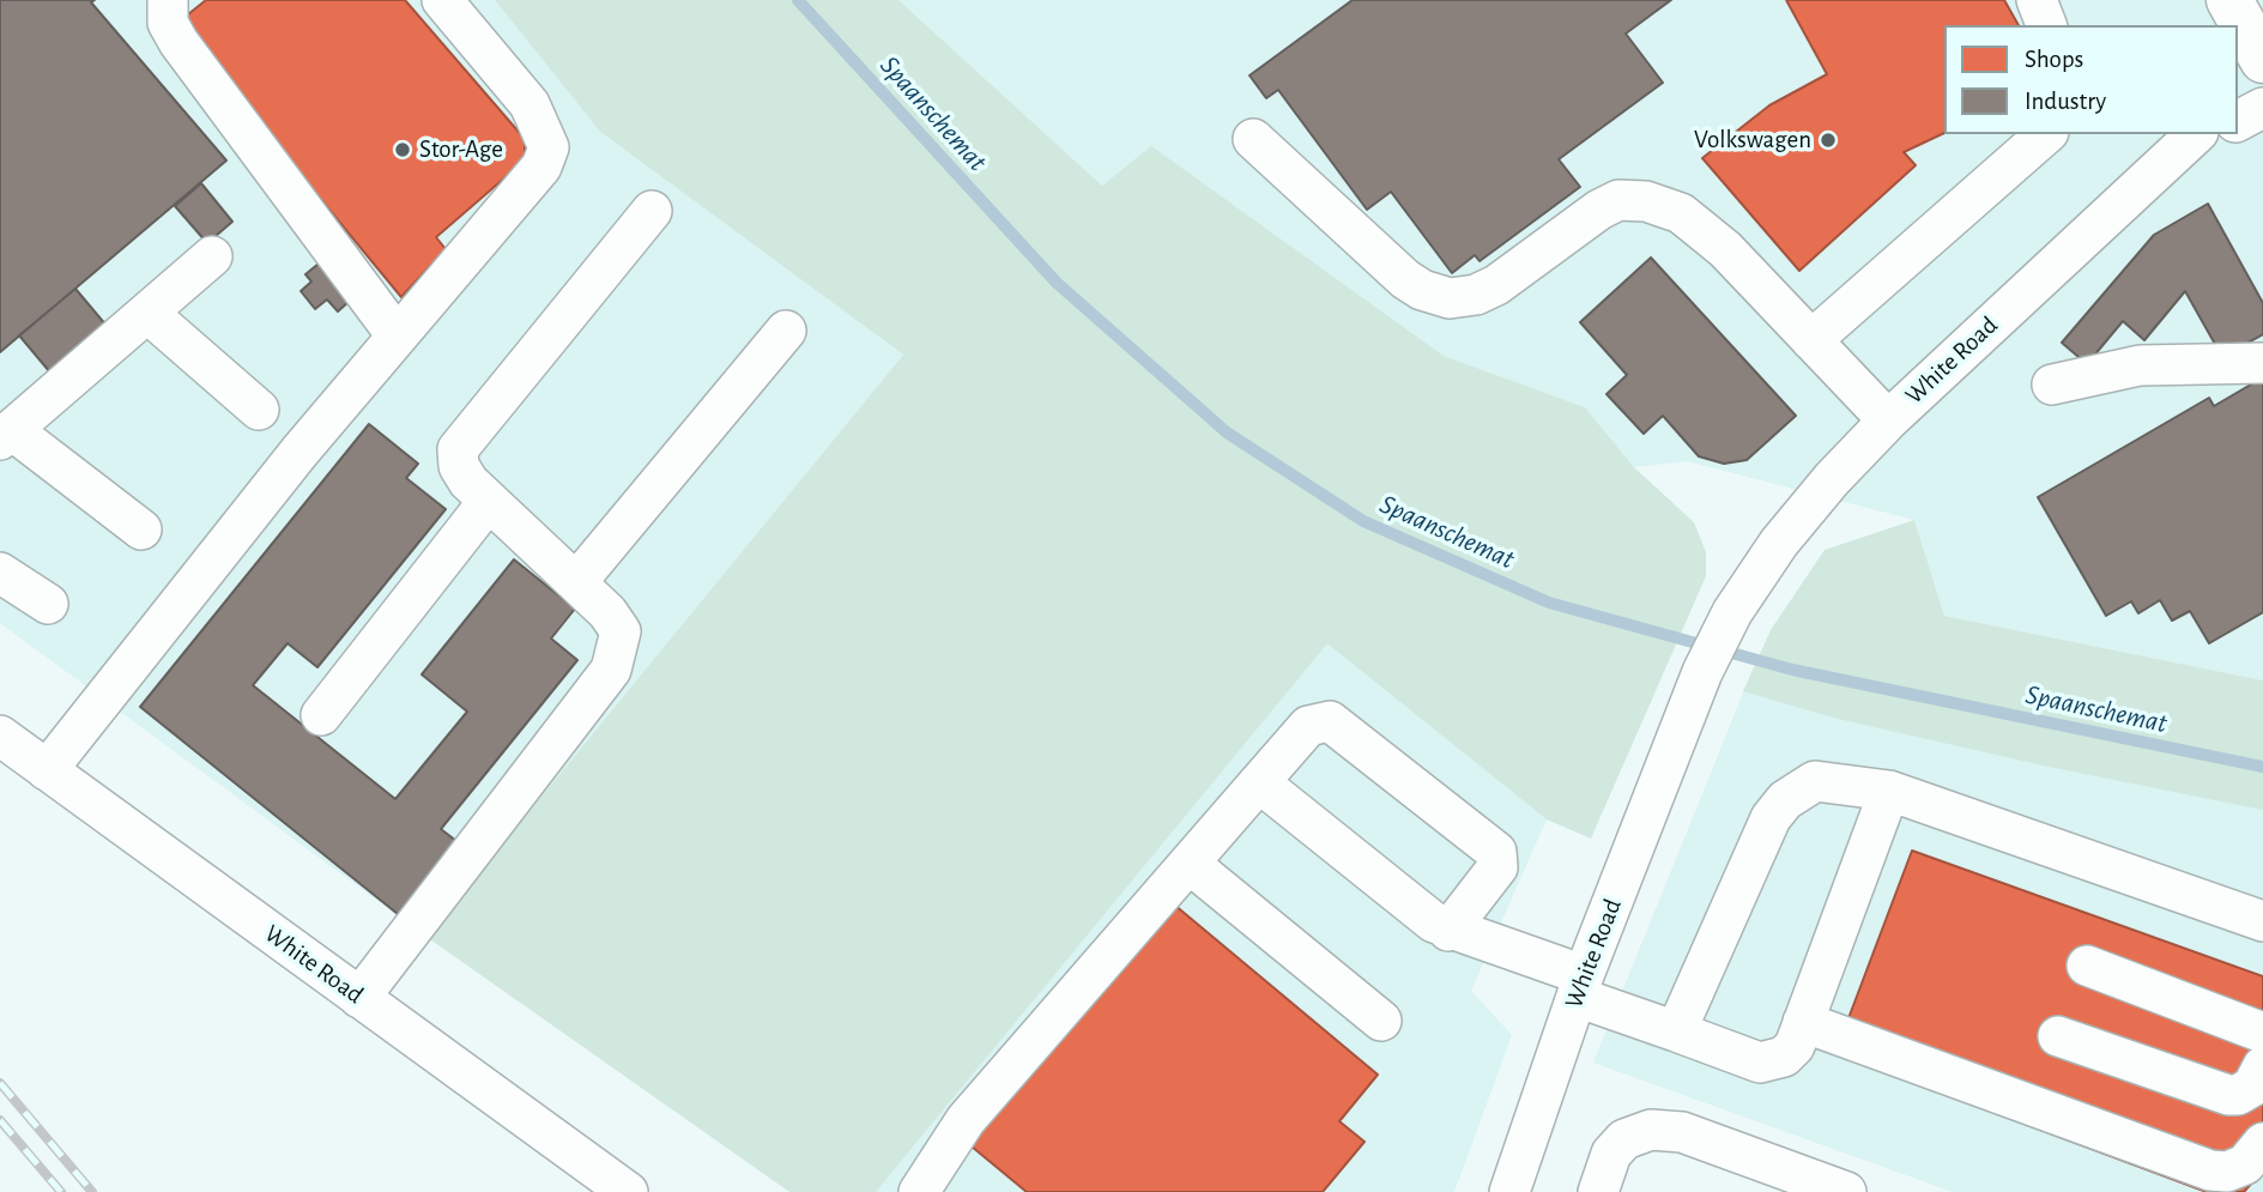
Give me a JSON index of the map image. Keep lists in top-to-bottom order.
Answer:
{
  "streets": {
    "street": ["White Road"]
  },
  "water": ["Spaanschemat"],
  "places": ["Volkswagen", "Stor-Age"],
  "legend": ["Shops", "Industry"]
}
